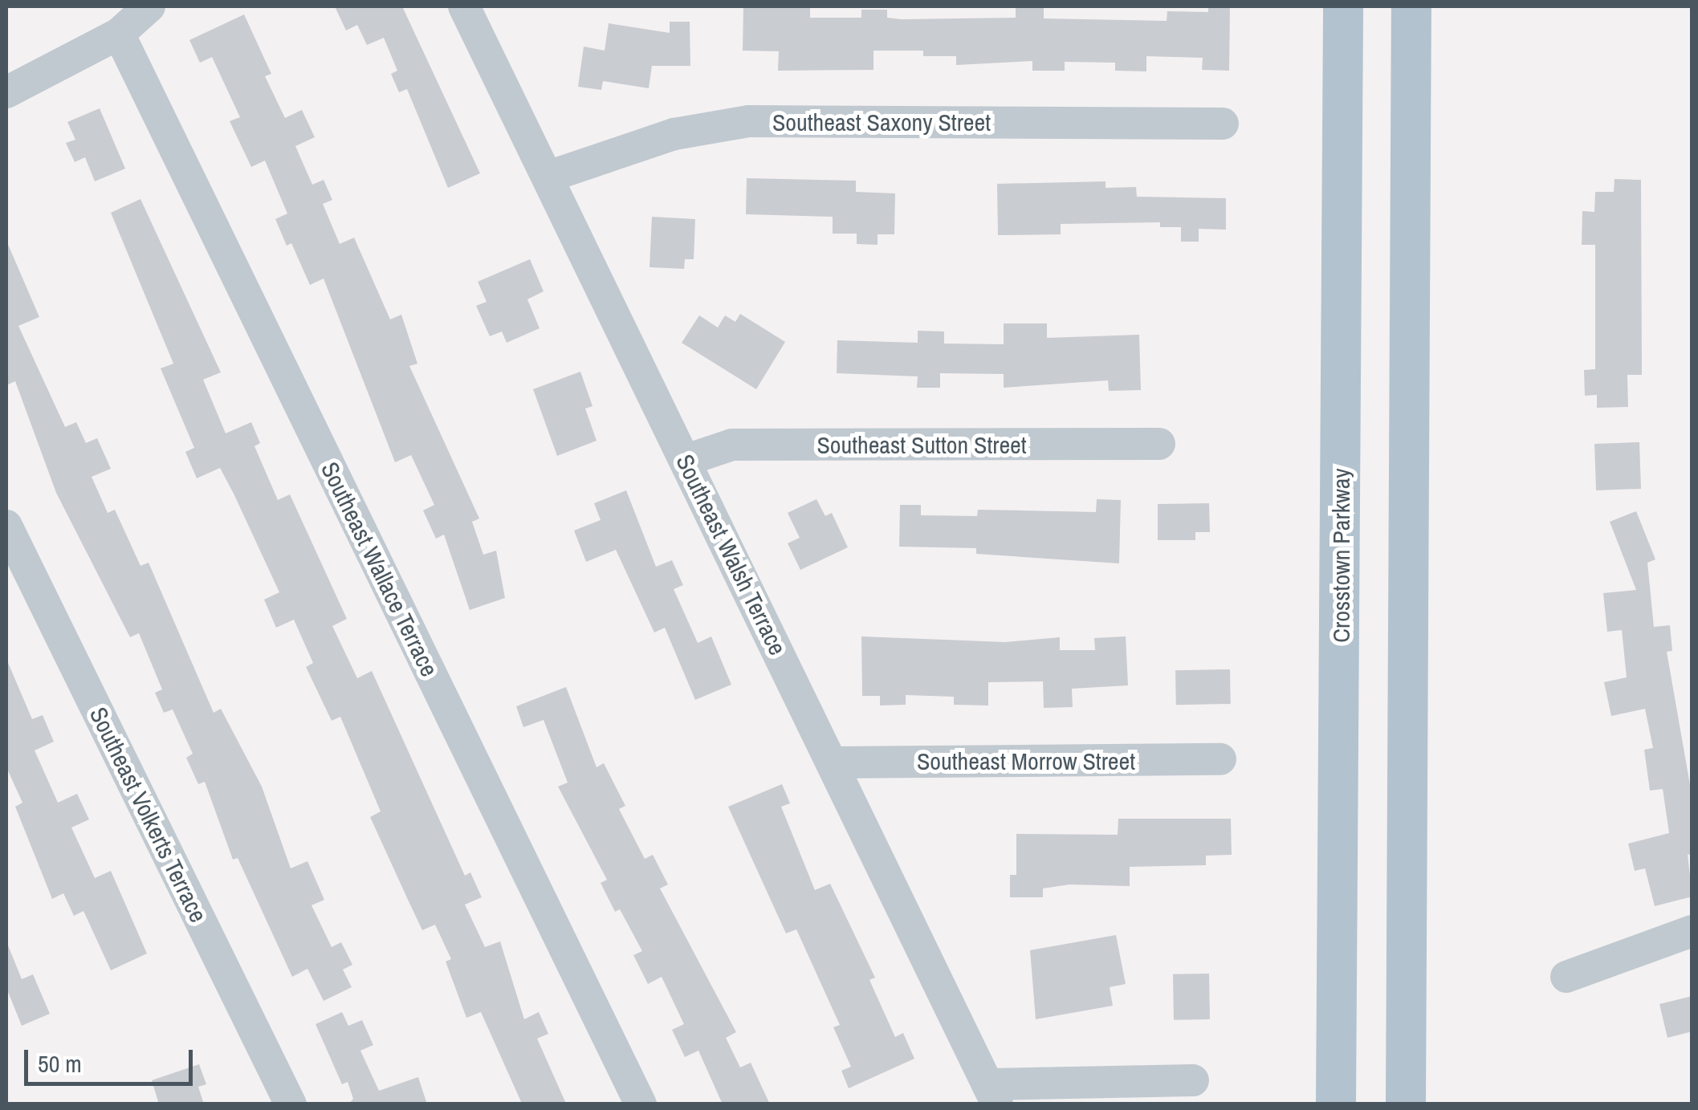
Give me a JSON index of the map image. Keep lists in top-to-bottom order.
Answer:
{
  "streets": {
    "main road": ["Crosstown Parkway"],
    "street": [
      "Southeast Saxony Street",
      "Southeast Sutton Street",
      "Southeast Walsh Terrace",
      "Southeast Wallace Terrace",
      "Southeast Morrow Street",
      "Southeast Volkerts Terrace"
    ]
  },
  "crossings": [
    ["Southeast Saxony Street", "Southeast Walsh Terrace"],
    ["Southeast Sutton Street", "Southeast Walsh Terrace"],
    ["Southeast Walsh Terrace", "Southeast Morrow Street"]
  ],
  "scale_bar": "50 m"
}
